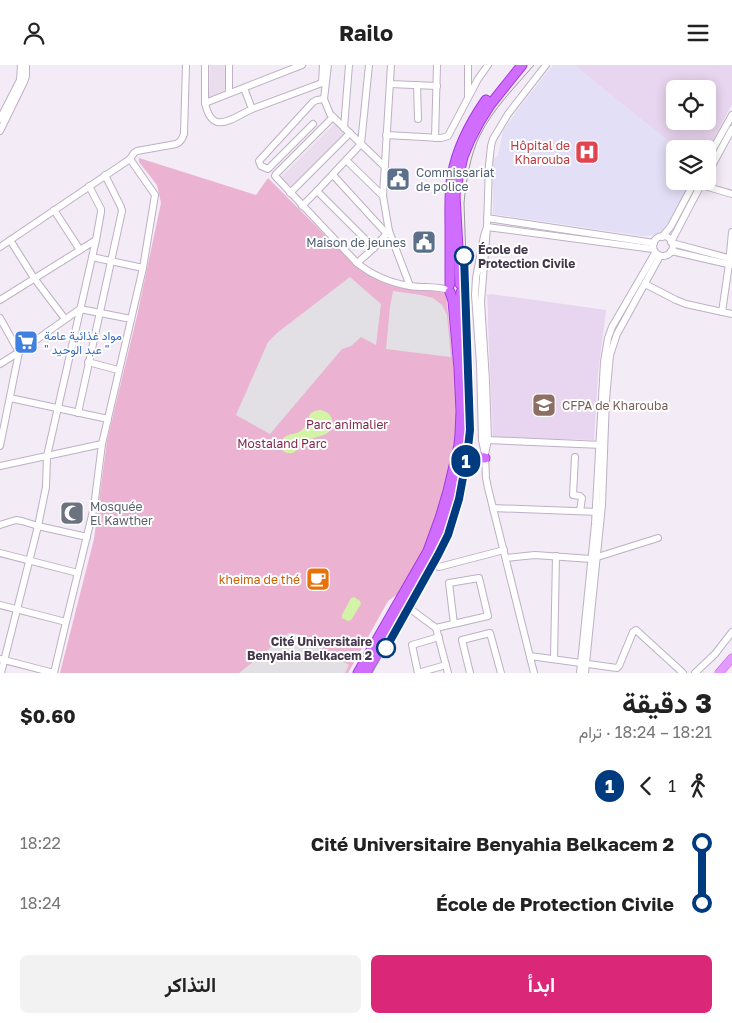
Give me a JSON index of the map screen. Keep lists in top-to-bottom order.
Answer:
{
  "parks": ["Parc animalier", "Mostaland Parc"],
  "places": {
    "hospital": ["Hôpital de Kharouba"],
    "public building": ["Commissariat de police", "Maison de jeunes"],
    "other": ["École de Protection Civile", "Cité Universitaire Benyahia Belkacem 2"],
    "supermarket": ["مواد غذائية عامة \" عبد الوحيد \""],
    "school or university": ["CFPA de Kharouba"],
    "mosque": ["Mosquée El Kawther"],
    "cafe": ["kheima de thé"]
  },
  "lines": ["tram line 1"],
  "page": {
    "header": "Railo",
    "on_map": "1",
    "heading": ["3 دقيقة", "18:21 – 18:24 · ترام", "$0.60"],
    "legs": ["1", "1"],
    "list": [
      {
        "name": "Cité Universitaire Benyahia Belkacem 2",
        "value": "18:22"
      },
      {
        "name": "École de Protection Civile",
        "value": "18:24"
      }
    ],
    "buttons": ["ابدأ", "التذاكر"]
  }
}
